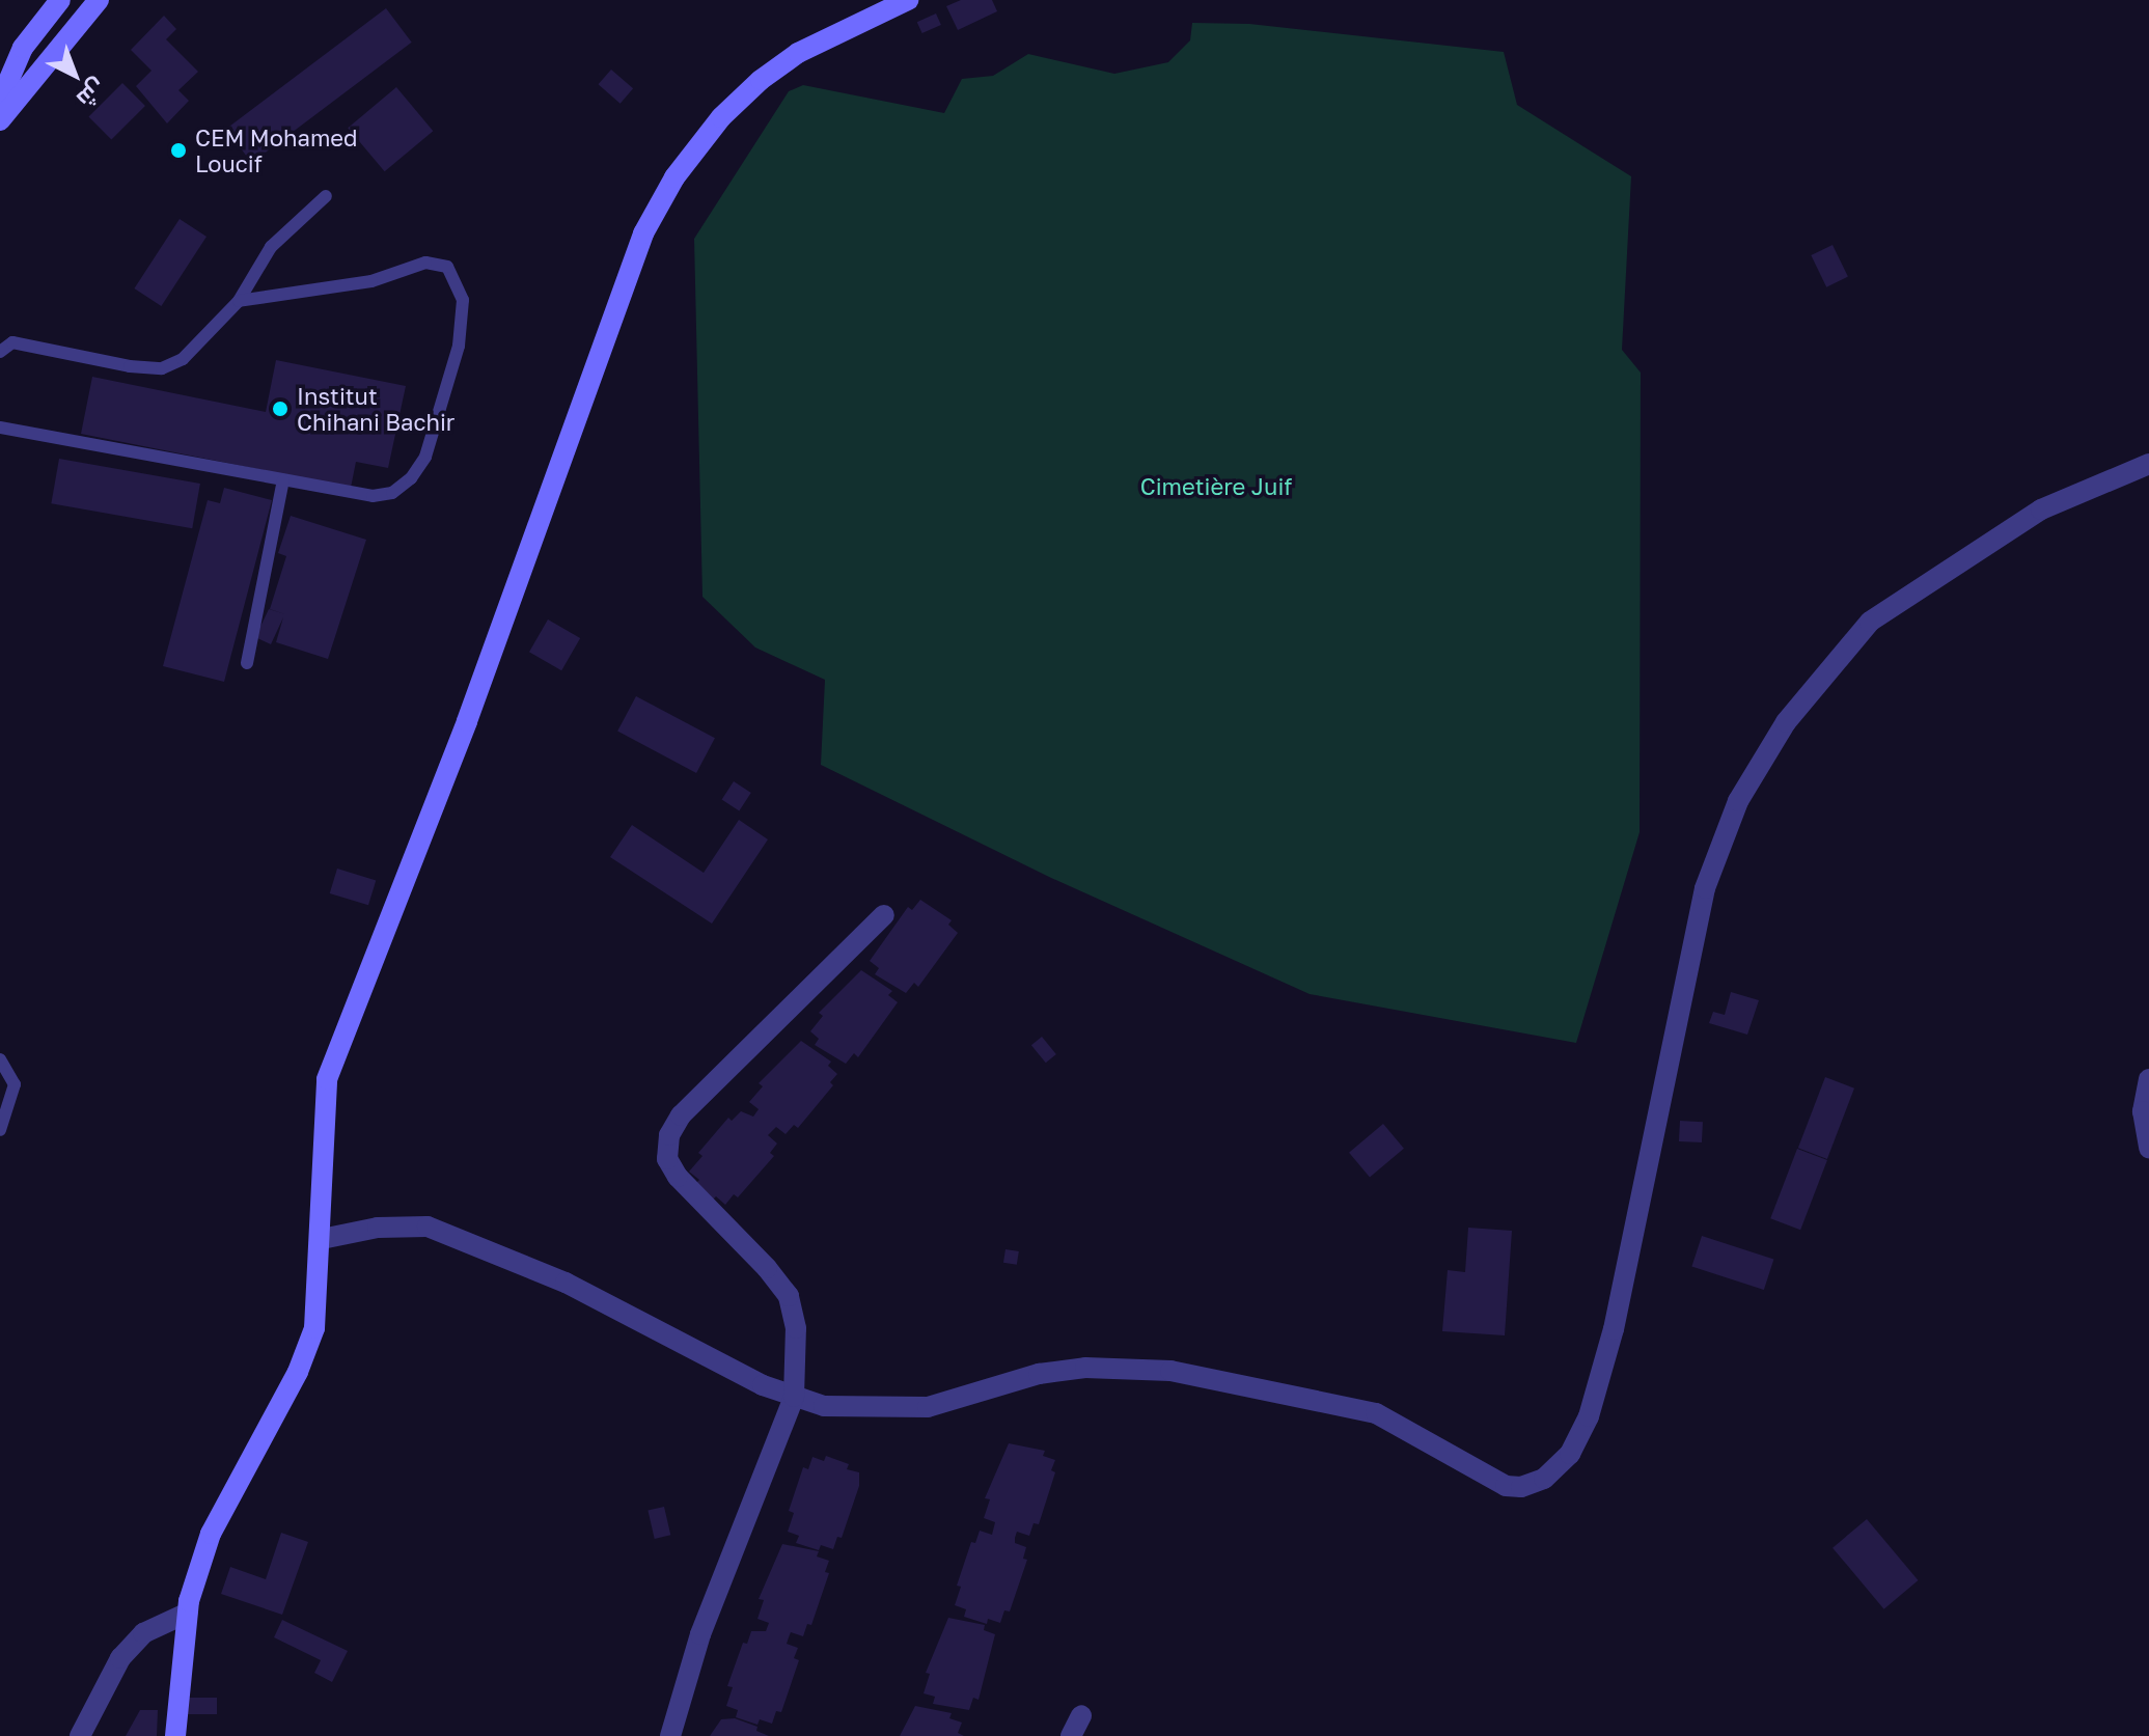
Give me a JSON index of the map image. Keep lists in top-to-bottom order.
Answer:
{
  "parks": ["Cimetière Juif"],
  "places": ["CEM Mohamed Loucif", "Institut Chihani Bachir"],
  "north": "bottom right"
}
